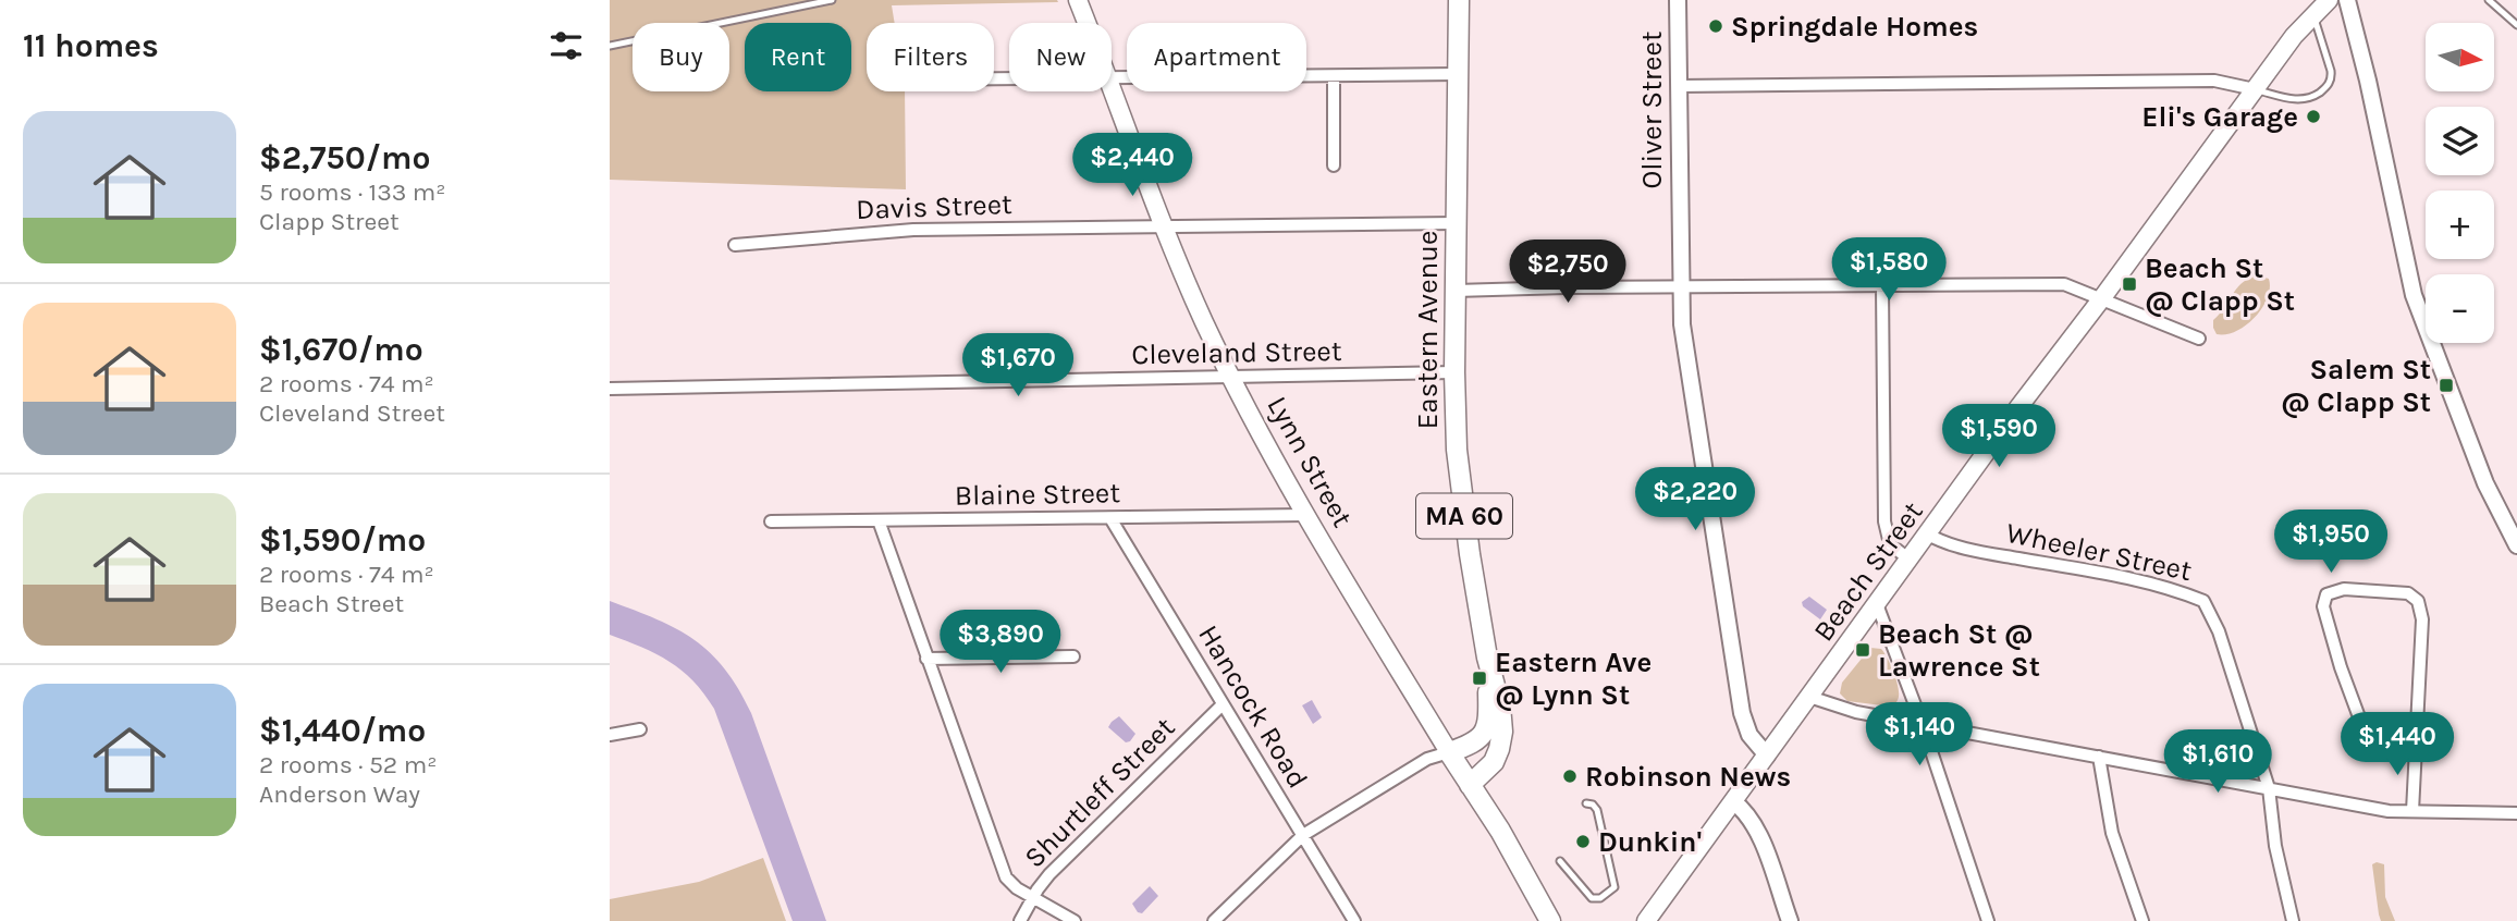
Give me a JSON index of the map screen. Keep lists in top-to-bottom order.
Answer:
{
  "streets": {
    "main road": [
      "Eastern Avenue",
      "Lynn Street",
      "MA 60",
      "Beach Street"
    ],
    "street": [
      "Oliver Street",
      "Davis Street",
      "Cleveland Street",
      "Blaine Street",
      "Wheeler Street",
      "Hancock Road",
      "Shurtleff Street"
    ]
  },
  "crossings": [
    ["Oliver Street", "Beach Street"],
    ["Davis Street", "Eastern Avenue"],
    ["Davis Street", "Lynn Street"],
    ["Eastern Avenue", "Cleveland Street"],
    ["Eastern Avenue", "Lynn Street"],
    ["Cleveland Street", "Lynn Street"],
    ["Lynn Street", "Blaine Street"],
    ["Blaine Street", "Hancock Road"],
    ["Wheeler Street", "Beach Street"],
    ["Hancock Road", "Shurtleff Street"]
  ],
  "places": {
    "other": [
      "Springdale Homes",
      "Eli's Garage",
      "Robinson News",
      "Dunkin'"
    ],
    "transit": [
      "Beach St @ Clapp St",
      "Salem St @ Clapp St",
      "Beach St @ Lawrence St",
      "Eastern Ave @ Lynn St"
    ]
  },
  "north": "right",
  "page": {
    "heading": "11 homes",
    "map_buttons": ["+", "−"],
    "chip": [
      "Buy",
      "Rent",
      "Filters",
      "New",
      "Apartment"
    ],
    "list": [
      {
        "name": "$2,750/mo",
        "note": "5 rooms · 133 m² · Clapp Street"
      },
      {
        "name": "$1,670/mo",
        "note": "2 rooms · 74 m² · Cleveland Street"
      },
      {
        "name": "$1,590/mo",
        "note": "2 rooms · 74 m² · Beach Street"
      },
      {
        "name": "$1,440/mo",
        "note": "2 rooms · 52 m² · Anderson Way"
      }
    ],
    "price": [
      "$2,440",
      "$1,580",
      "$2,750",
      "$1,670",
      "$1,590",
      "$2,220",
      "$1,950",
      "$3,890",
      "$1,140",
      "$1,440",
      "$1,610"
    ]
  }
}
